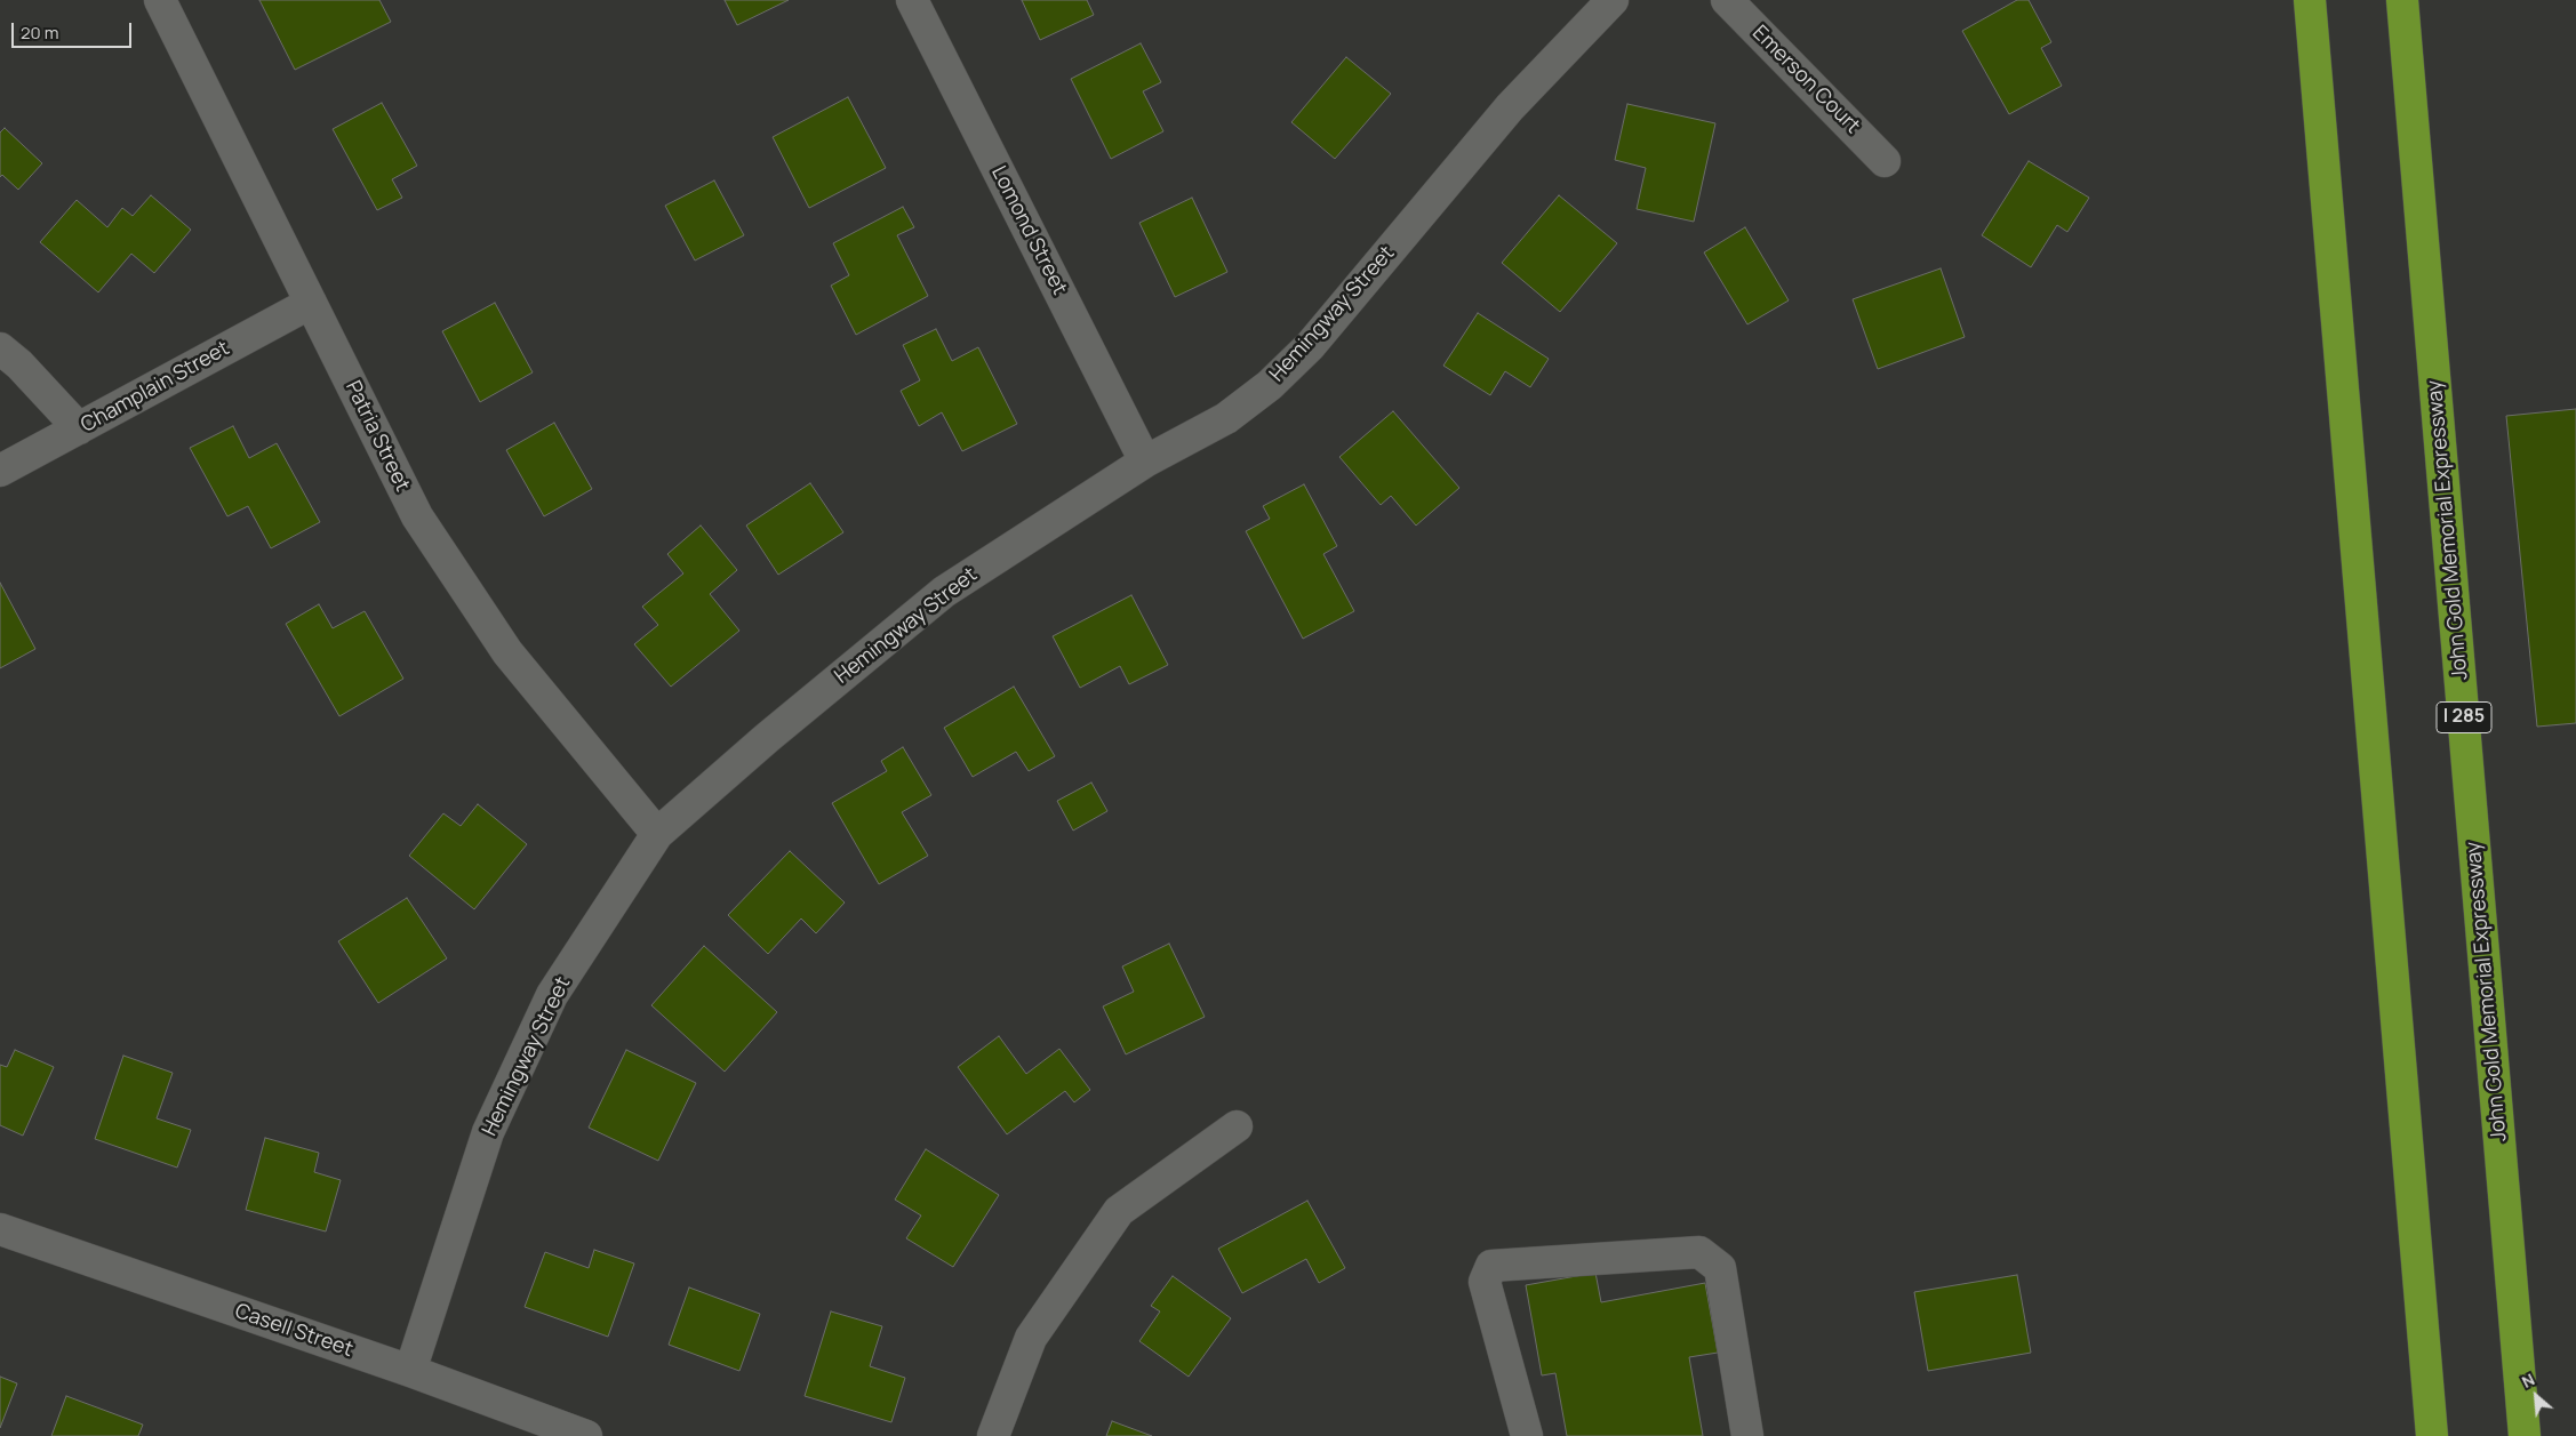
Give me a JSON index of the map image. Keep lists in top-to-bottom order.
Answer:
{
  "streets": {
    "highway": ["John Gold Memorial Expressway", "I 285"],
    "street": [
      "Emerson Court",
      "Lomond Street",
      "Hemingway Street",
      "Champlain Street",
      "Patria Street",
      "Casell Street"
    ]
  },
  "crossings": [
    ["Lomond Street", "Hemingway Street"],
    ["Hemingway Street", "Patria Street"],
    ["Hemingway Street", "Casell Street"],
    ["Champlain Street", "Patria Street"]
  ],
  "scale_bar": "20 m",
  "north": "top left"
}
